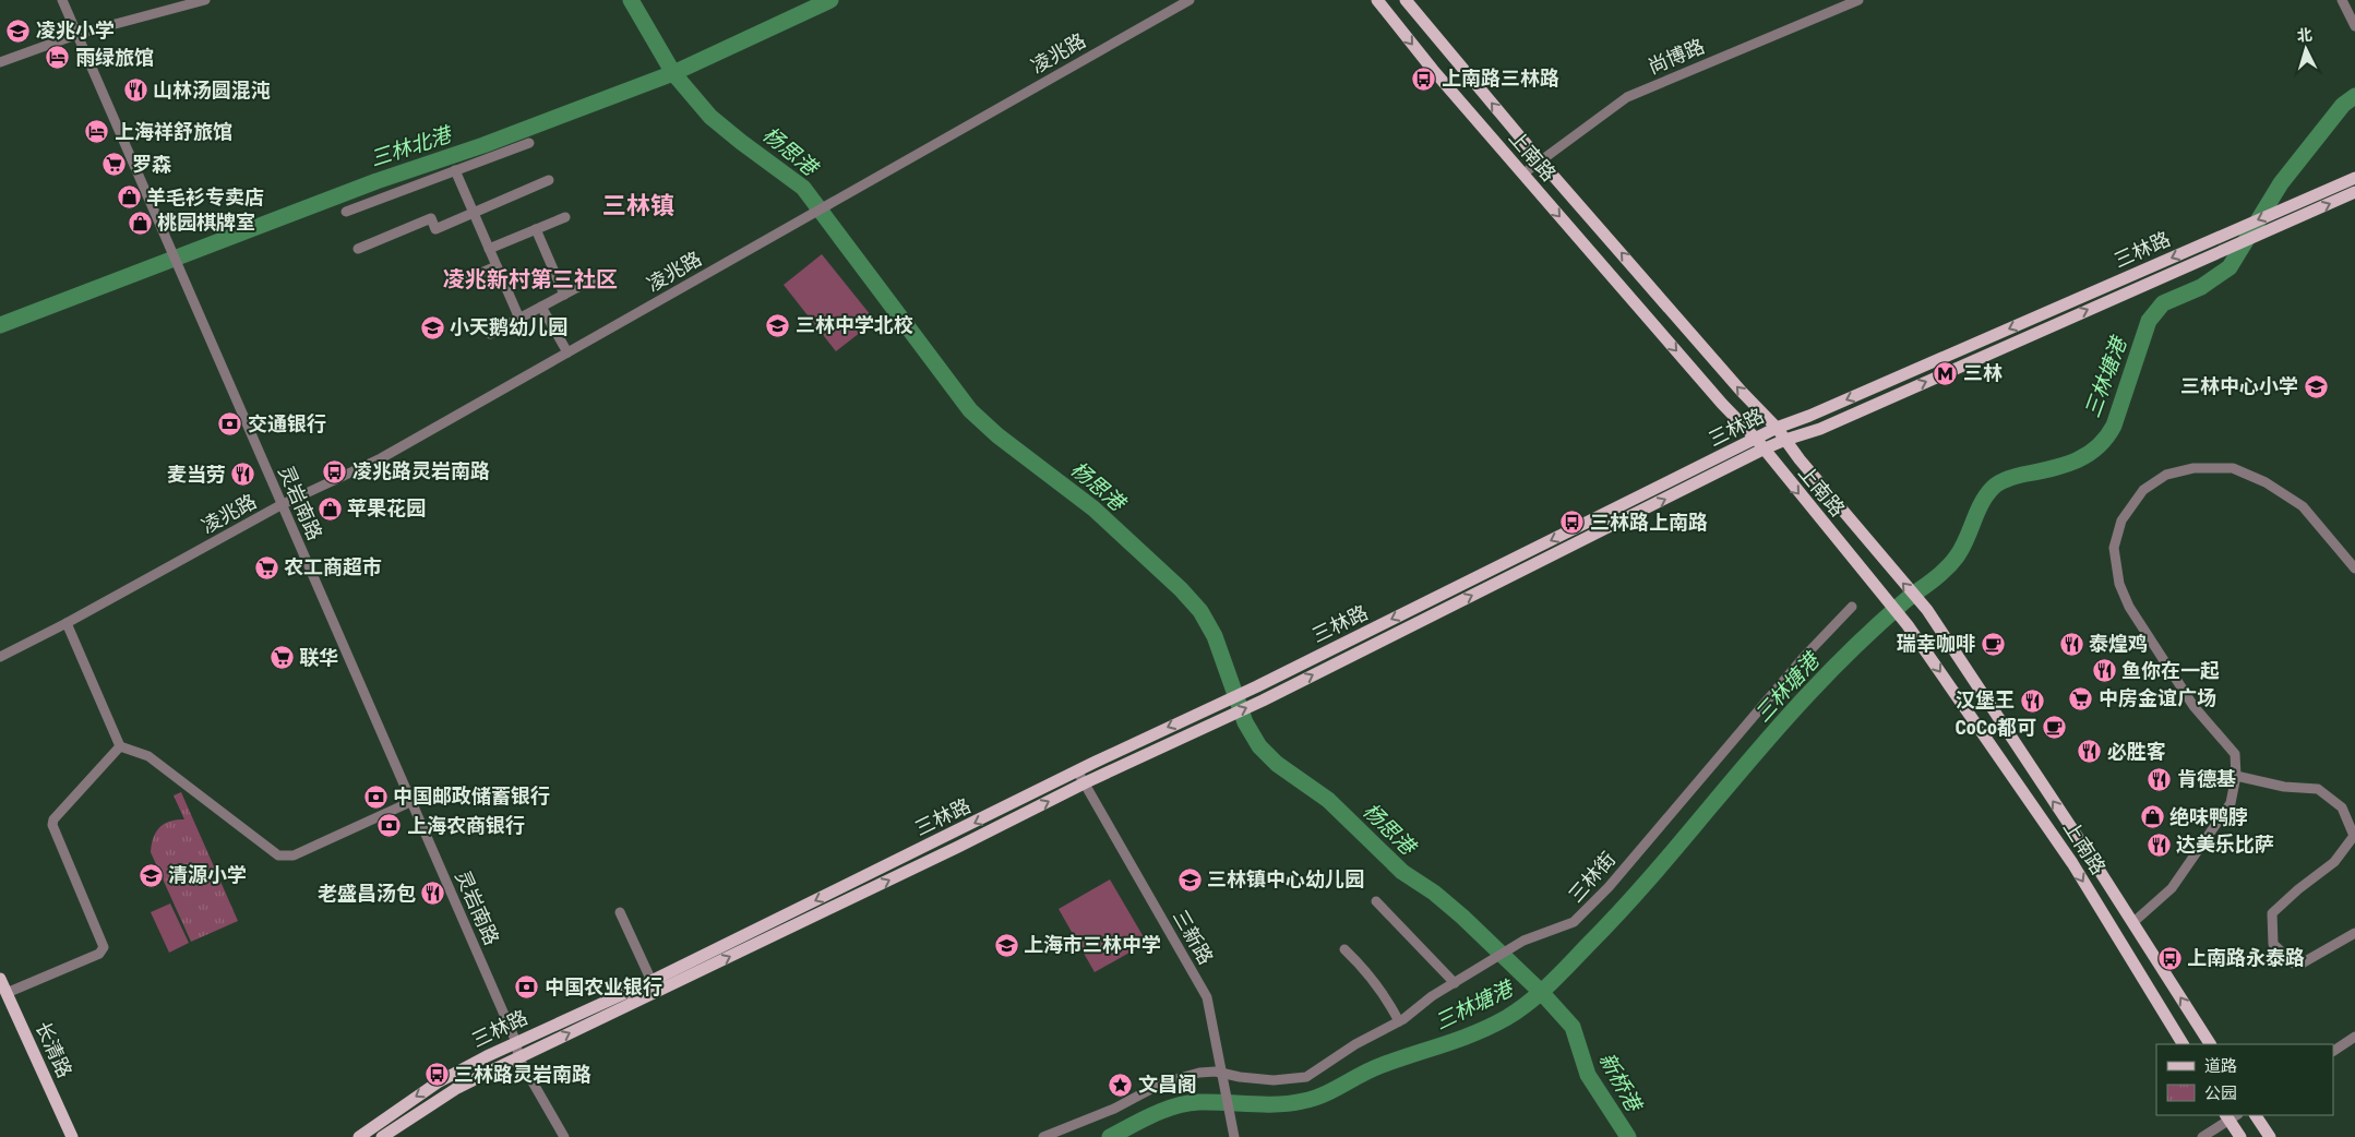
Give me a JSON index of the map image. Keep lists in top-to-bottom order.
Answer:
{
  "streets": {
    "main road": ["上南路", "三林路", "长清路"],
    "street": [
      "凌兆路",
      "尚博路",
      "灵岩南路",
      "三林街",
      "三新路"
    ]
  },
  "crossings": [
    ["凌兆路", "灵岩南路"],
    ["尚博路", "上南路"],
    ["上南路", "三林路"],
    ["三林路", "灵岩南路"],
    ["三林路", "三新路"],
    ["三林街", "三新路"]
  ],
  "districts": ["三林镇", "凌兆新村第三社区"],
  "water": [
    "三林北港",
    "杨思港",
    "三林塘港",
    "新桥港"
  ],
  "places": {
    "school or university": [
      "凌兆小学",
      "三林中学北校",
      "小天鹅幼儿园",
      "三林中心小学",
      "清源小学",
      "三林镇中心幼儿园",
      "上海市三林中学"
    ],
    "hotel": ["雨绿旅馆", "上海祥舒旅馆"],
    "bus stop": [
      "上南路三林路",
      "凌兆路灵岩南路",
      "三林路上南路",
      "上南路永泰路",
      "三林路灵岩南路"
    ],
    "restaurant": [
      "山林汤圆混沌",
      "麦当劳",
      "泰煌鸡",
      "鱼你在一起",
      "汉堡王",
      "必胜客",
      "肯德基",
      "达美乐比萨",
      "老盛昌汤包"
    ],
    "supermarket": [
      "罗森",
      "农工商超市",
      "联华",
      "中房金谊广场"
    ],
    "shop": [
      "羊毛衫专卖店",
      "桃园棋牌室",
      "苹果花园",
      "绝味鸭脖"
    ],
    "metro station": ["三林"],
    "bank": [
      "交通银行",
      "中国邮政储蓄银行",
      "上海农商银行",
      "中国农业银行"
    ],
    "cafe": ["瑞幸咖啡", "CoCo都可"],
    "place": ["文昌阁"]
  },
  "legend": ["道路", "公园"],
  "north": "top"
}
